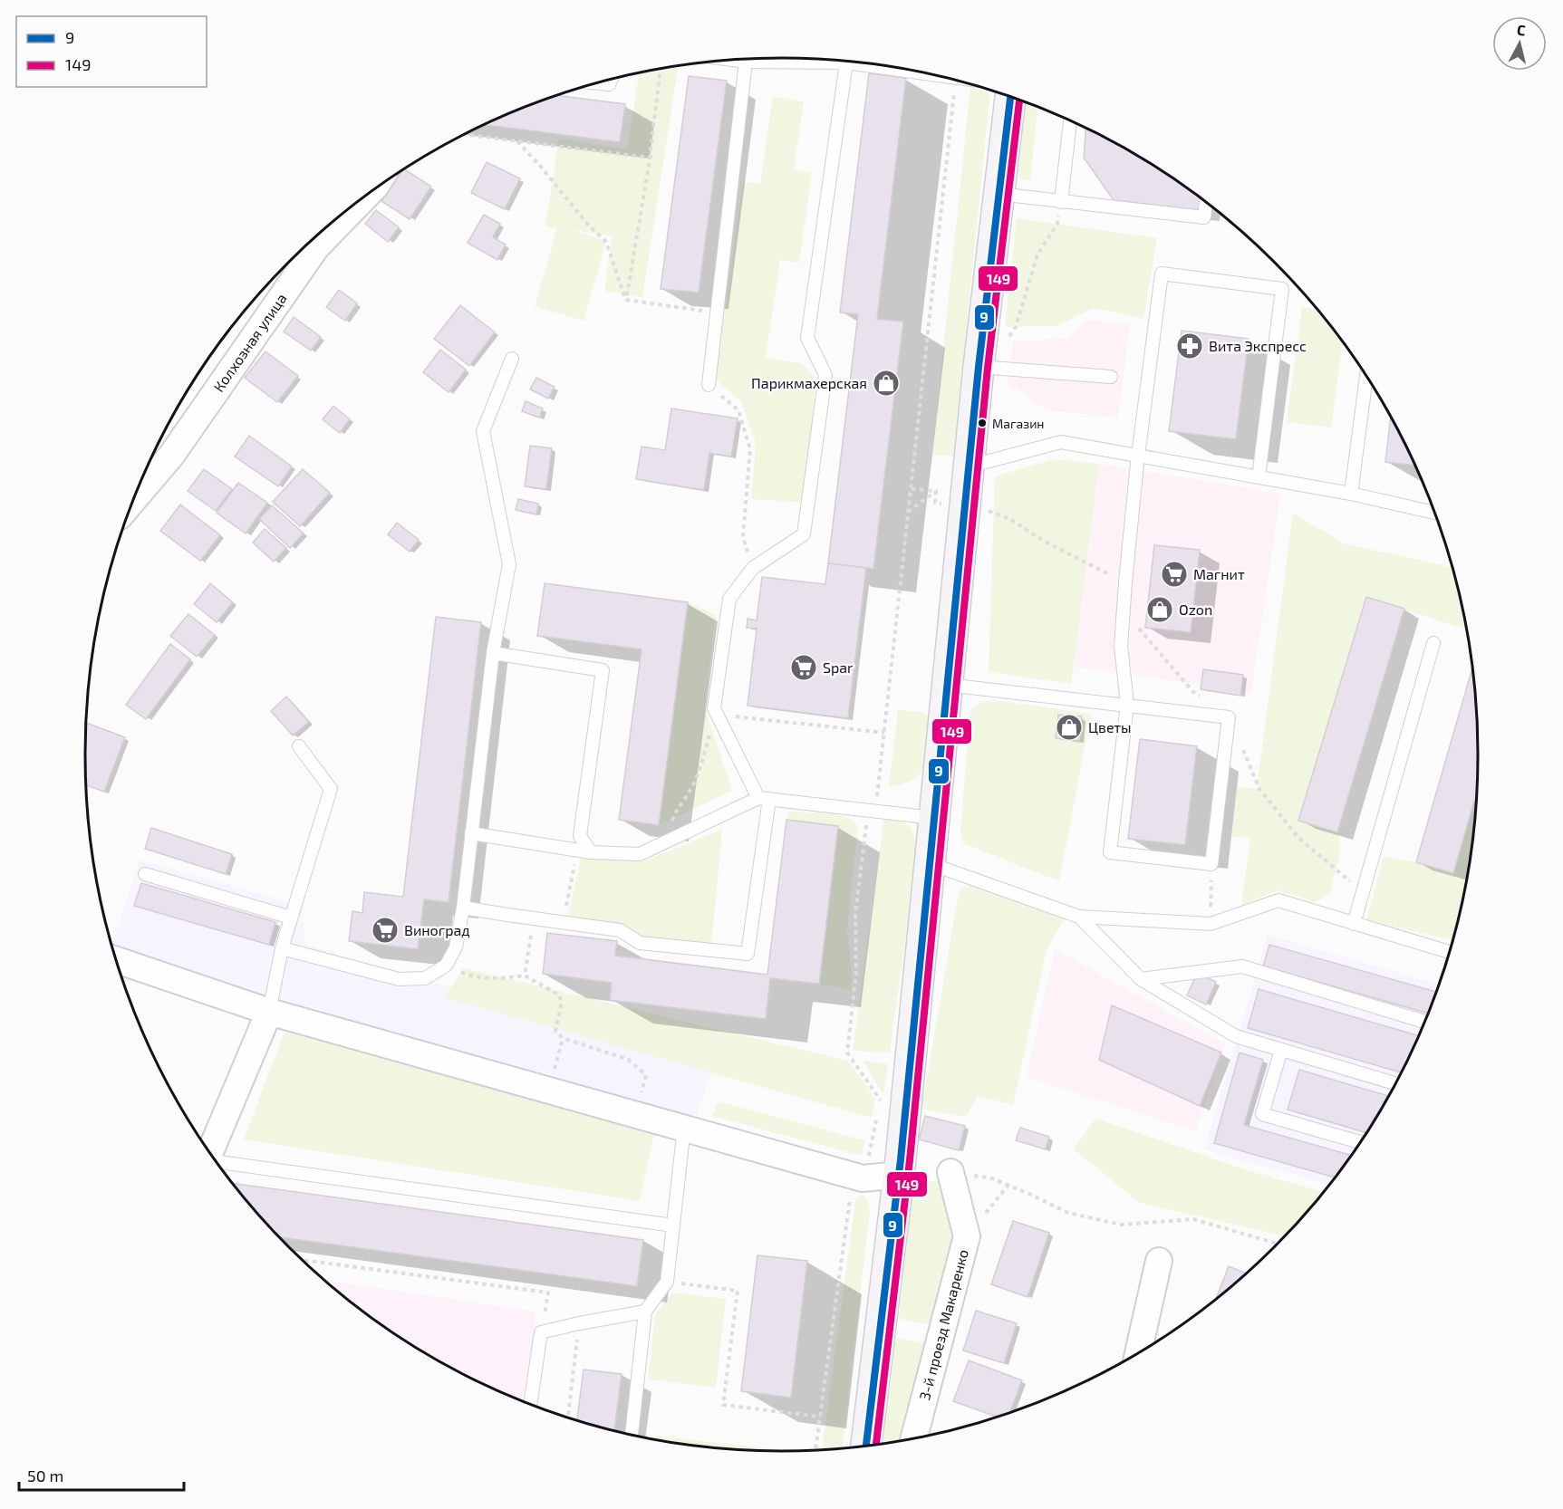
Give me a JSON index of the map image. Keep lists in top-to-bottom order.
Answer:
{
  "streets": {
    "street": ["Колхозная улица", "3-й проезд Макаренко"]
  },
  "places": {
    "pharmacy": ["Вита Экспресс"],
    "shop": ["Парикмахерская", "Ozon", "Цветы"],
    "other": ["Магазин"],
    "supermarket": ["Магнит", "Spar", "Виноград"]
  },
  "lines": ["transit line 9", "transit line 149"],
  "legend": ["9", "149"],
  "scale_bar": "50 m",
  "north": "top"
}
